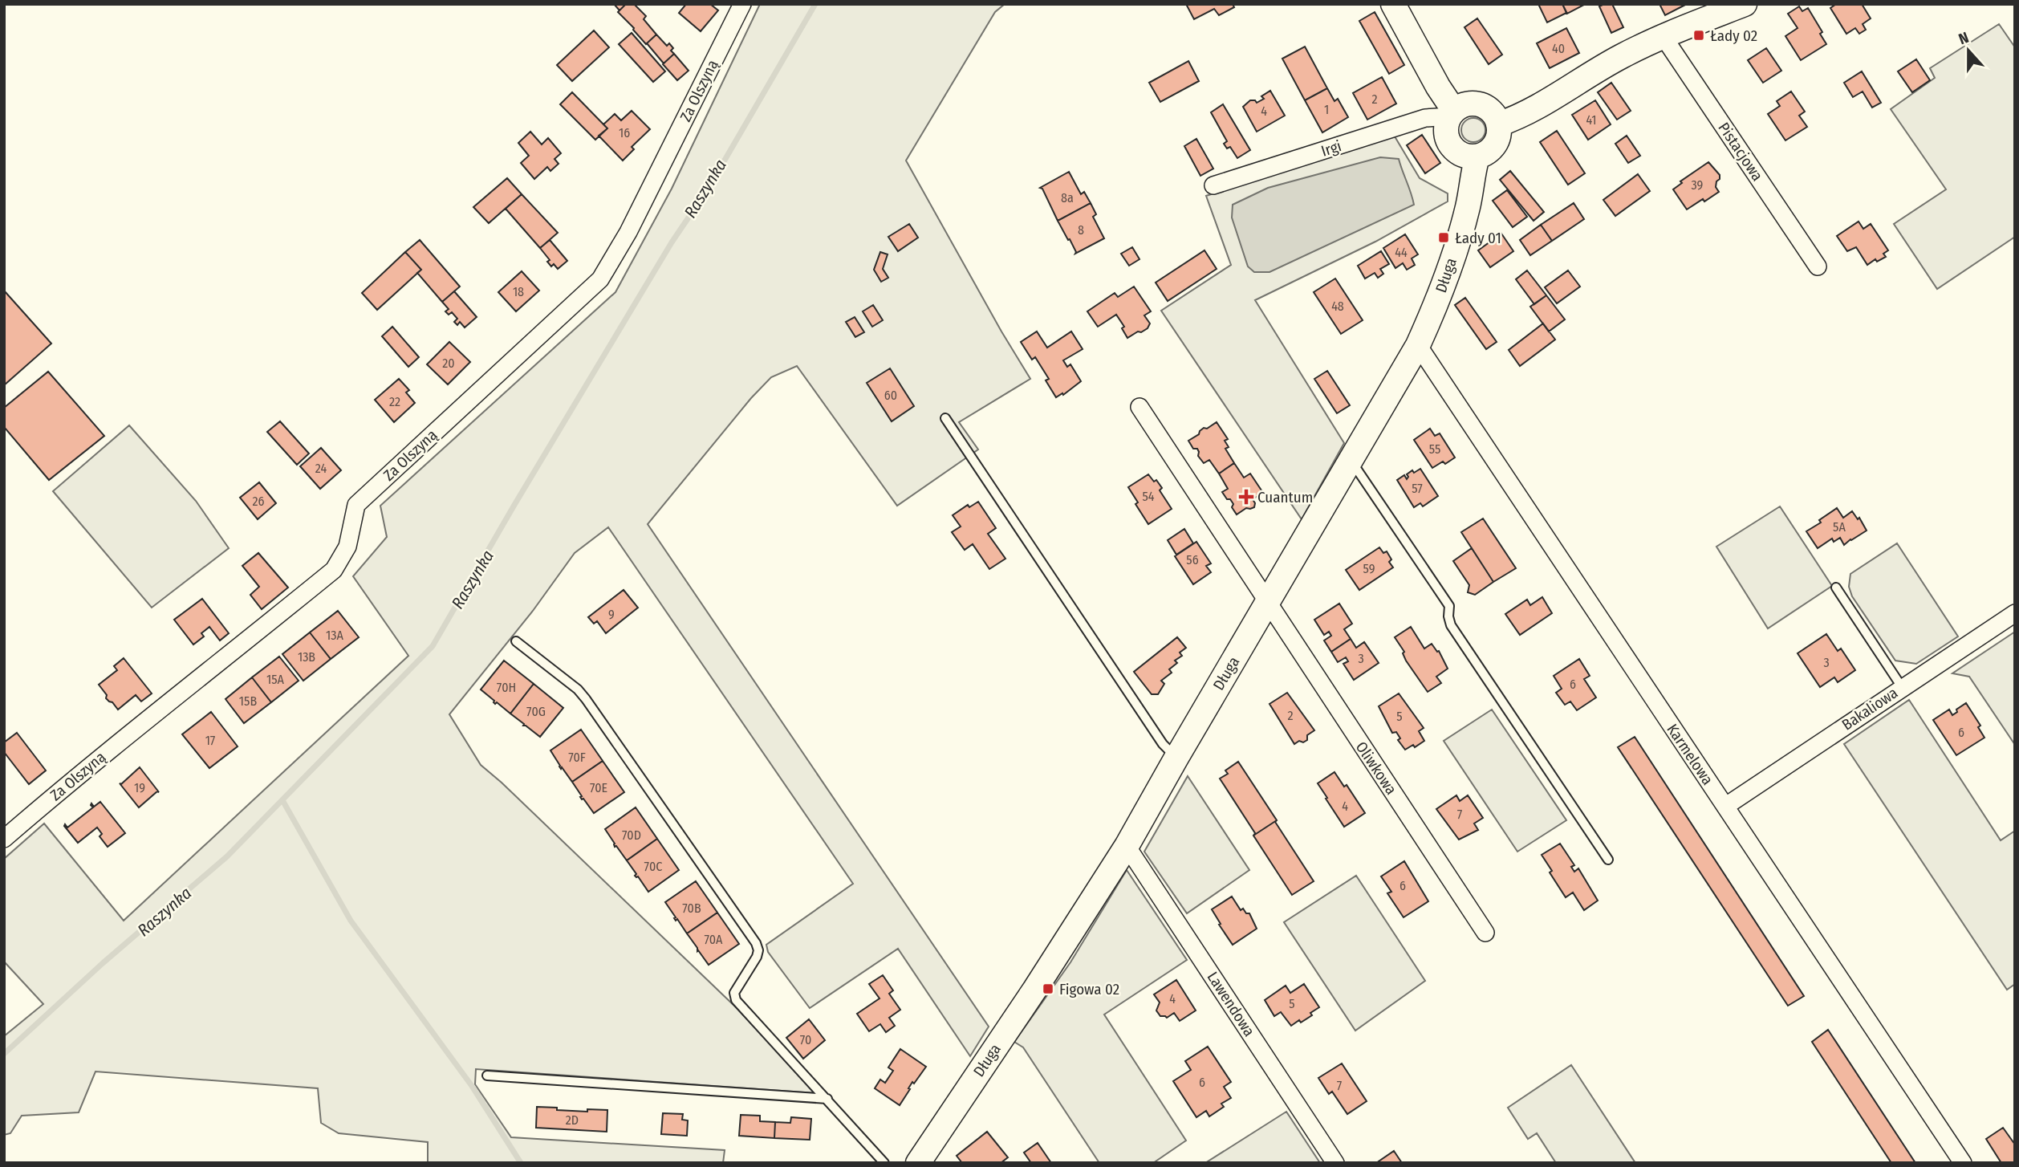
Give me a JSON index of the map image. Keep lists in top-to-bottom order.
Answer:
{
  "streets": {
    "street": [
      "Za Olszyną",
      "Irgi",
      "Pistacjowa",
      "Długa",
      "Bakaliowa",
      "Karmelowa",
      "Oliwkowa",
      "Lawendowa"
    ]
  },
  "crossings": [
    ["Irgi", "Długa"],
    ["Długa", "Karmelowa"],
    ["Długa", "Oliwkowa"],
    ["Długa", "Lawendowa"],
    ["Bakaliowa", "Karmelowa"]
  ],
  "water": ["Raszynka"],
  "places": {
    "transit": ["Łady 02", "Łady 01", "Figowa 02"],
    "health": ["Cuantum"]
  },
  "house_numbers": [
    "40",
    "2",
    "1",
    "4",
    "41",
    "16",
    "39",
    "8a",
    "8",
    "44",
    "18",
    "48",
    "20",
    "60",
    "22",
    "55",
    "24",
    "57",
    "54",
    "26",
    "5A",
    "56",
    "59",
    "9",
    "13A",
    "13B",
    "3",
    "3",
    "15A",
    "6",
    "70H",
    "15B",
    "70G",
    "2",
    "5",
    "6",
    "17",
    "70F",
    "19",
    "70E",
    "4",
    "7",
    "70D",
    "70C",
    "6",
    "70B",
    "70A",
    "4",
    "5",
    "70",
    "6",
    "7",
    "2D"
  ],
  "north": "top"
}
